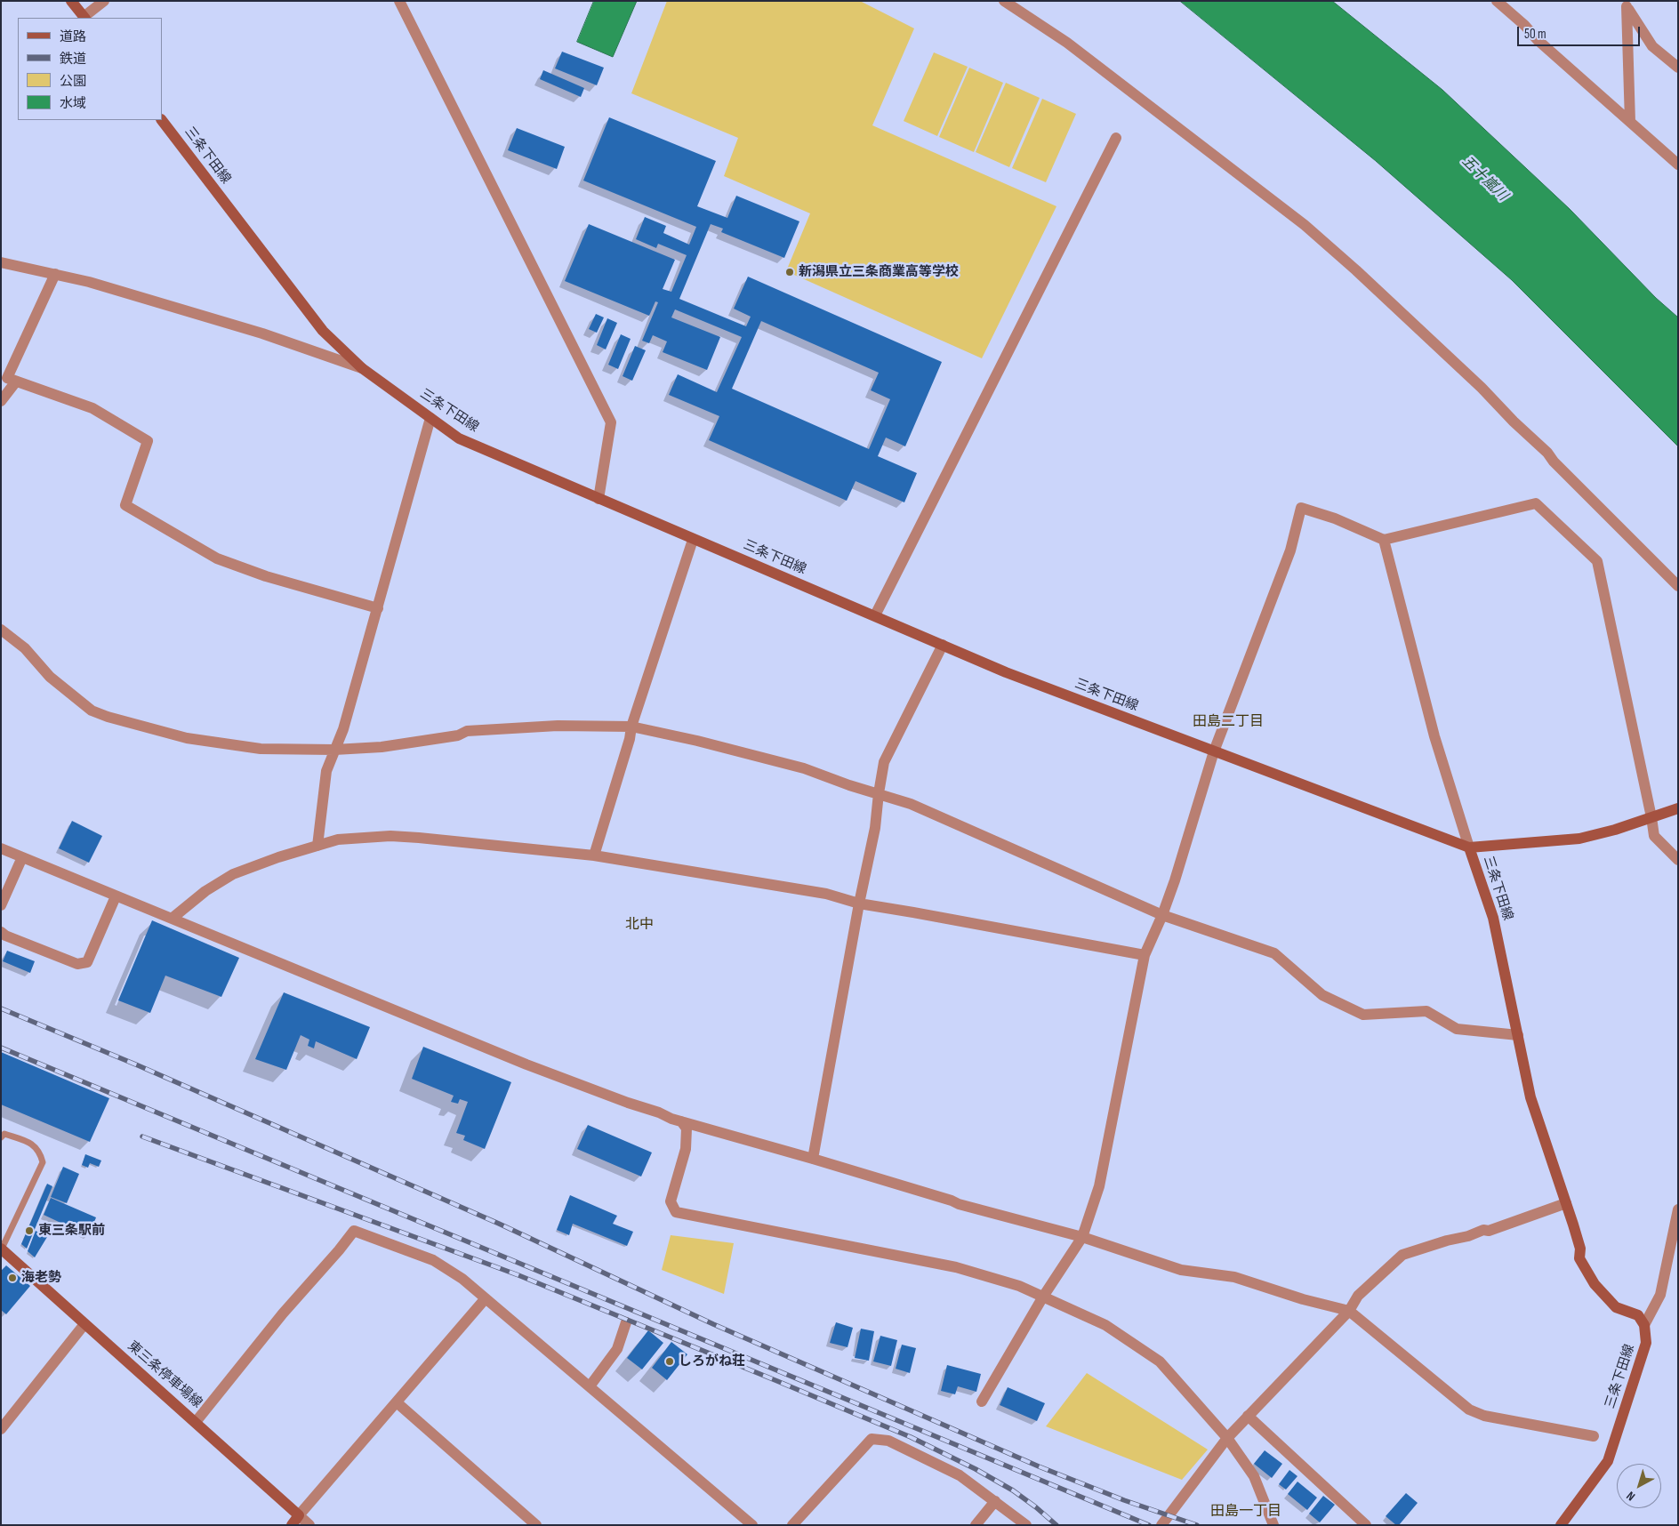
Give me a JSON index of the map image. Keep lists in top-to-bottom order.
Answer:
{
  "streets": {
    "main road": ["三条下田線", "東三条停車場線"]
  },
  "districts": ["田島二丁目", "北中", "田島一丁目"],
  "water": ["五十嵐川"],
  "places": [
    "新潟県立三条商業高等学校",
    "東三条駅前",
    "海老勢",
    "しろがね荘"
  ],
  "legend": [
    "道路",
    "鉄道",
    "公園",
    "水域"
  ],
  "scale_bar": "50 m",
  "north": "bottom left"
}
